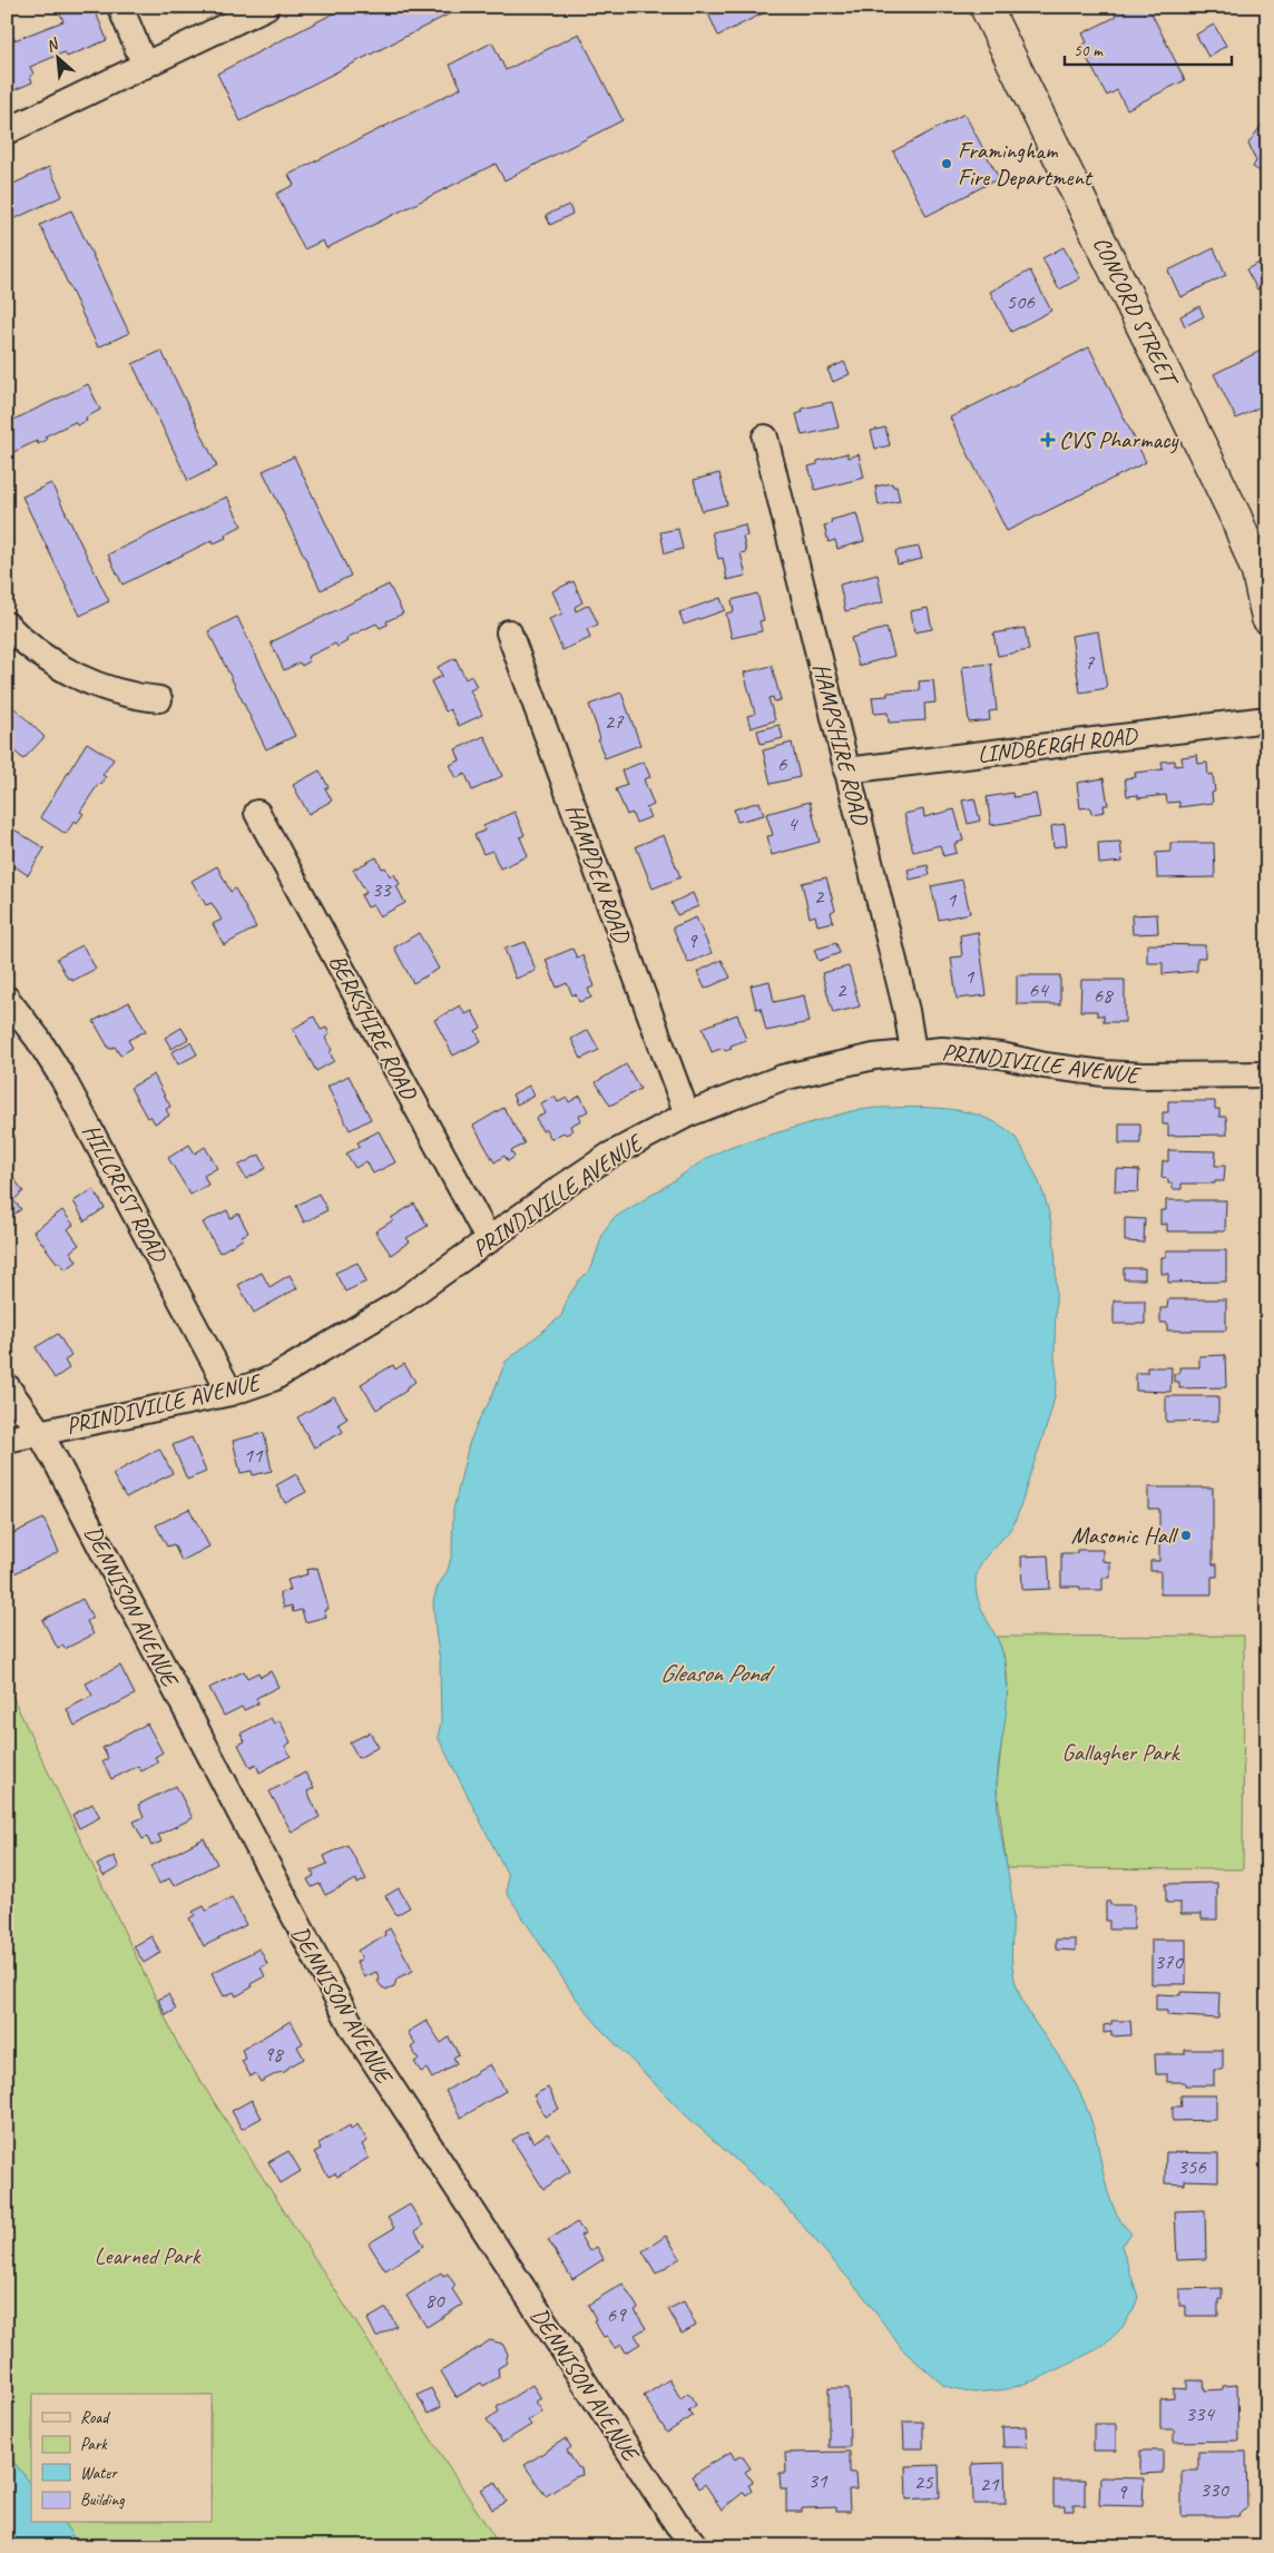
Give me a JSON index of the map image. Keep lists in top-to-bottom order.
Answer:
{
  "streets": {
    "main road": ["CONCORD STREET"],
    "street": [
      "HAMPSHIRE ROAD",
      "LINDBERGH ROAD",
      "HAMPDEN ROAD",
      "BERKSHIRE ROAD",
      "PRINDIVILLE AVENUE",
      "HILLCREST ROAD",
      "DENNISON AVENUE"
    ]
  },
  "crossings": [
    ["HAMPSHIRE ROAD", "LINDBERGH ROAD"],
    ["HAMPSHIRE ROAD", "PRINDIVILLE AVENUE"],
    ["HAMPDEN ROAD", "PRINDIVILLE AVENUE"],
    ["BERKSHIRE ROAD", "PRINDIVILLE AVENUE"],
    ["PRINDIVILLE AVENUE", "HILLCREST ROAD"],
    ["PRINDIVILLE AVENUE", "DENNISON AVENUE"]
  ],
  "water": ["Gleason Pond"],
  "parks": ["Gallagher Park", "Learned Park"],
  "places": {
    "other": ["Framingham Fire Department", "Masonic Hall"],
    "health": ["CVS Pharmacy"]
  },
  "house_numbers": [
    "506",
    "7",
    "27",
    "6",
    "4",
    "33",
    "2",
    "1",
    "9",
    "1",
    "2",
    "64",
    "68",
    "11",
    "370",
    "98",
    "356",
    "80",
    "69",
    "334",
    "31",
    "25",
    "21",
    "330",
    "9"
  ],
  "legend": [
    "Road",
    "Park",
    "Water",
    "Building"
  ],
  "scale_bar": "50 m",
  "north": "top left"
}
